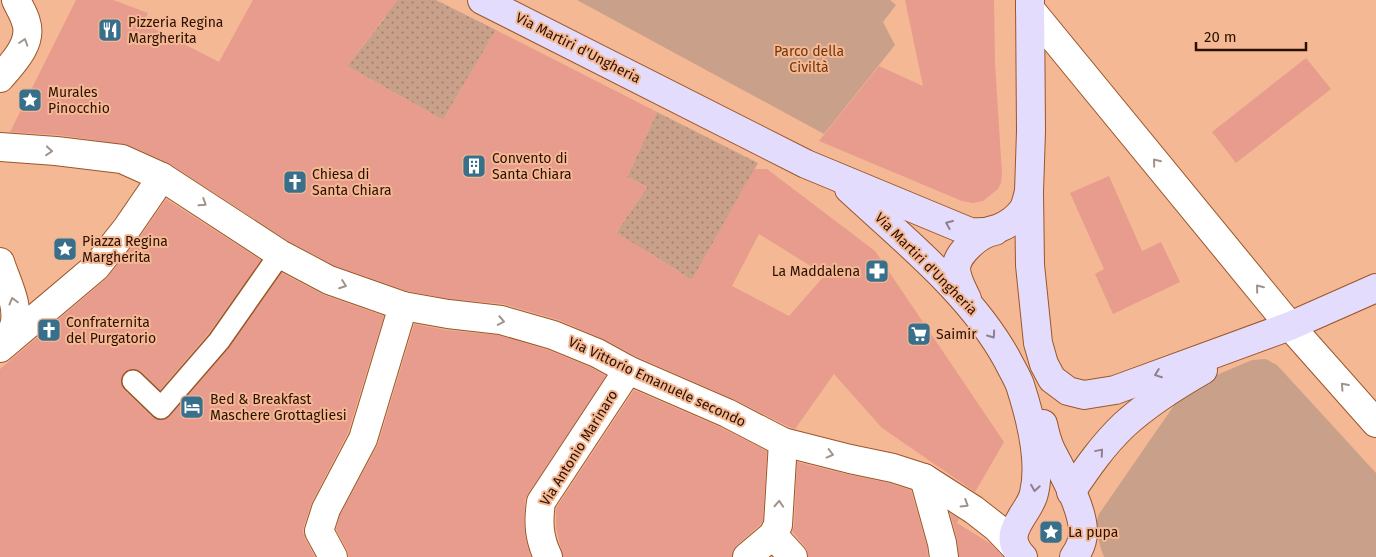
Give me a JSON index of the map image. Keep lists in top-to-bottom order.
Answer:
{
  "streets": {
    "street": ["Via Martiri d'Ungheria", "Via Vittorio Emanuele secondo", "Via Antonio Marinaro"]
  },
  "crossings": [
    ["Via Martiri d'Ungheria", "Via Vittorio Emanuele secondo"],
    ["Via Vittorio Emanuele secondo", "Via Antonio Marinaro"]
  ],
  "one_way": ["Via Vittorio Emanuele secondo"],
  "parks": ["Parco della Civiltà"],
  "places": {
    "restaurant": ["Pizzeria Regina Margherita"],
    "place": ["Murales Pinocchio", "Piazza Regina Margherita", "La pupa"],
    "building": ["Convento di Santa Chiara"],
    "church": ["Chiesa di Santa Chiara", "Confraternita del Purgatorio"],
    "pharmacy": ["La Maddalena"],
    "supermarket": ["Saimir"],
    "hotel": ["Bed & Breakfast Maschere Grottagliesi"]
  },
  "scale_bar": "20 m"
}
